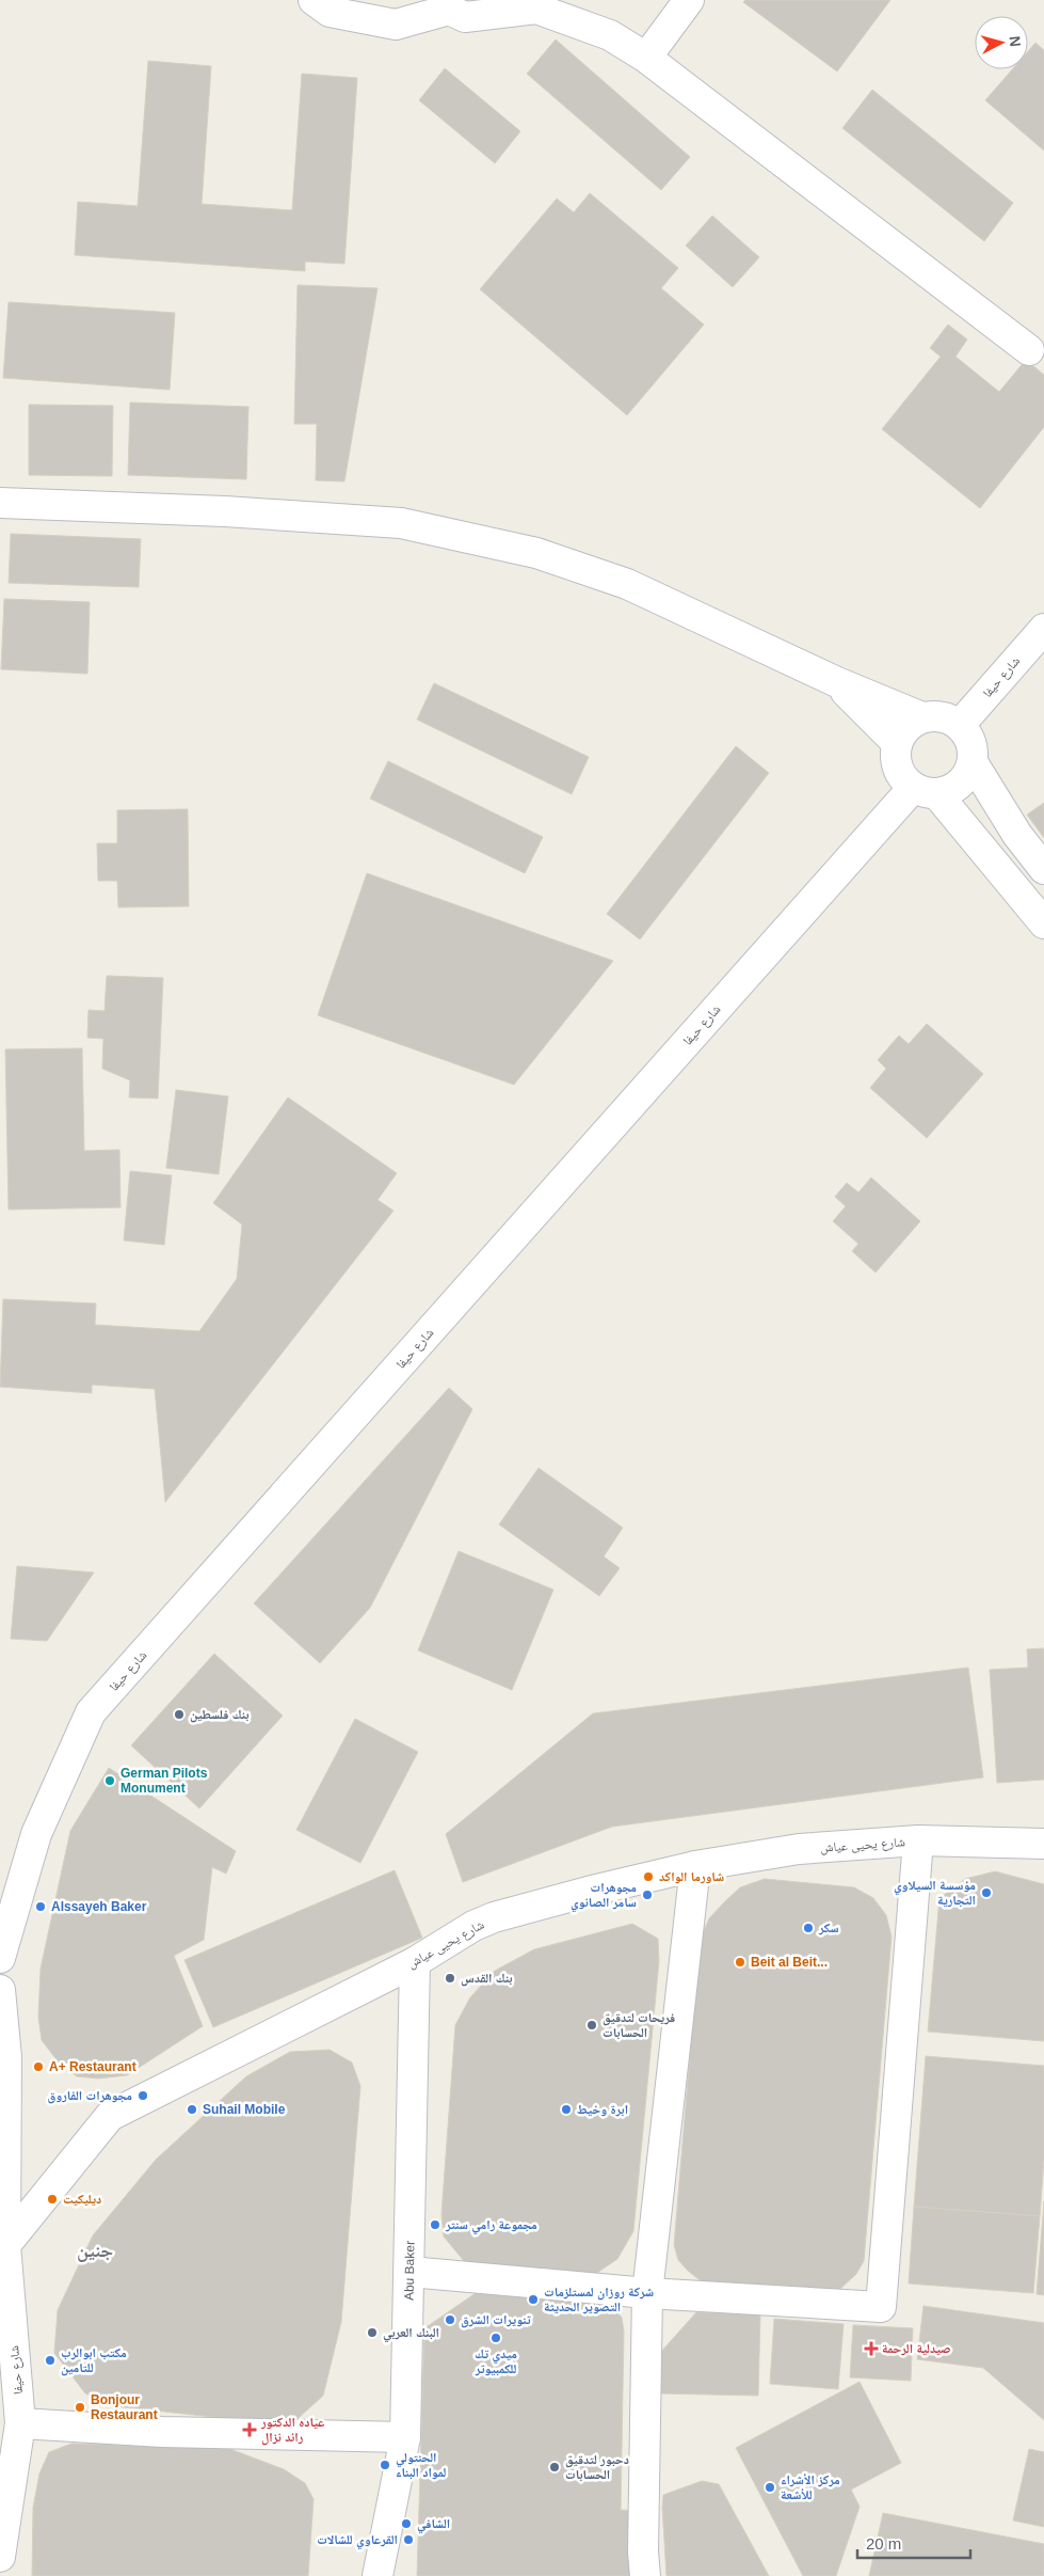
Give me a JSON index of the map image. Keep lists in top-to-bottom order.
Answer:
{
  "streets": {
    "street": ["شارع حيفا", "شارع يحيى عياش", "Abu Baker"]
  },
  "crossings": [
    ["شارع حيفا", "شارع يحيى عياش"],
    ["شارع يحيى عياش", "Abu Baker"]
  ],
  "districts": ["جنين"],
  "places": {
    "other": [
      "بنك فلسطين",
      "German Pilots Monument",
      "شاورما الواكد",
      "مؤسسة السيلاوي التجارية",
      "مجوهرات سامر الصانوي",
      "Alssayeh Baker",
      "سكر",
      "Beit al Beit...",
      "بنك القدس",
      "فريحات لتدقيق الحسابات",
      "A+ Restaurant",
      "مجوهرات الفاروق",
      "Suhail Mobile",
      "ابرة وخيط",
      "ديليكيت",
      "مجموعة رامي سنتر",
      "شركة روزان لمستلزمات التصوير الحديثة",
      "تنويرات الشرق",
      "البنك العربي",
      "ميدي تك للكمبيوتر",
      "مكتب ابوالرب للتامين",
      "Bonjour Restaurant",
      "الحنتولي لمواد البناء",
      "دحبور لتدقيق الحسابات",
      "مركز الأشراء للأشعة",
      "الشافي",
      "القرعاوي للشالات"
    ],
    "health": ["صيدلية الرحمة", "عياده الدكتور رائد نزال"]
  },
  "scale_bar": "20 m",
  "north": "right"
}
